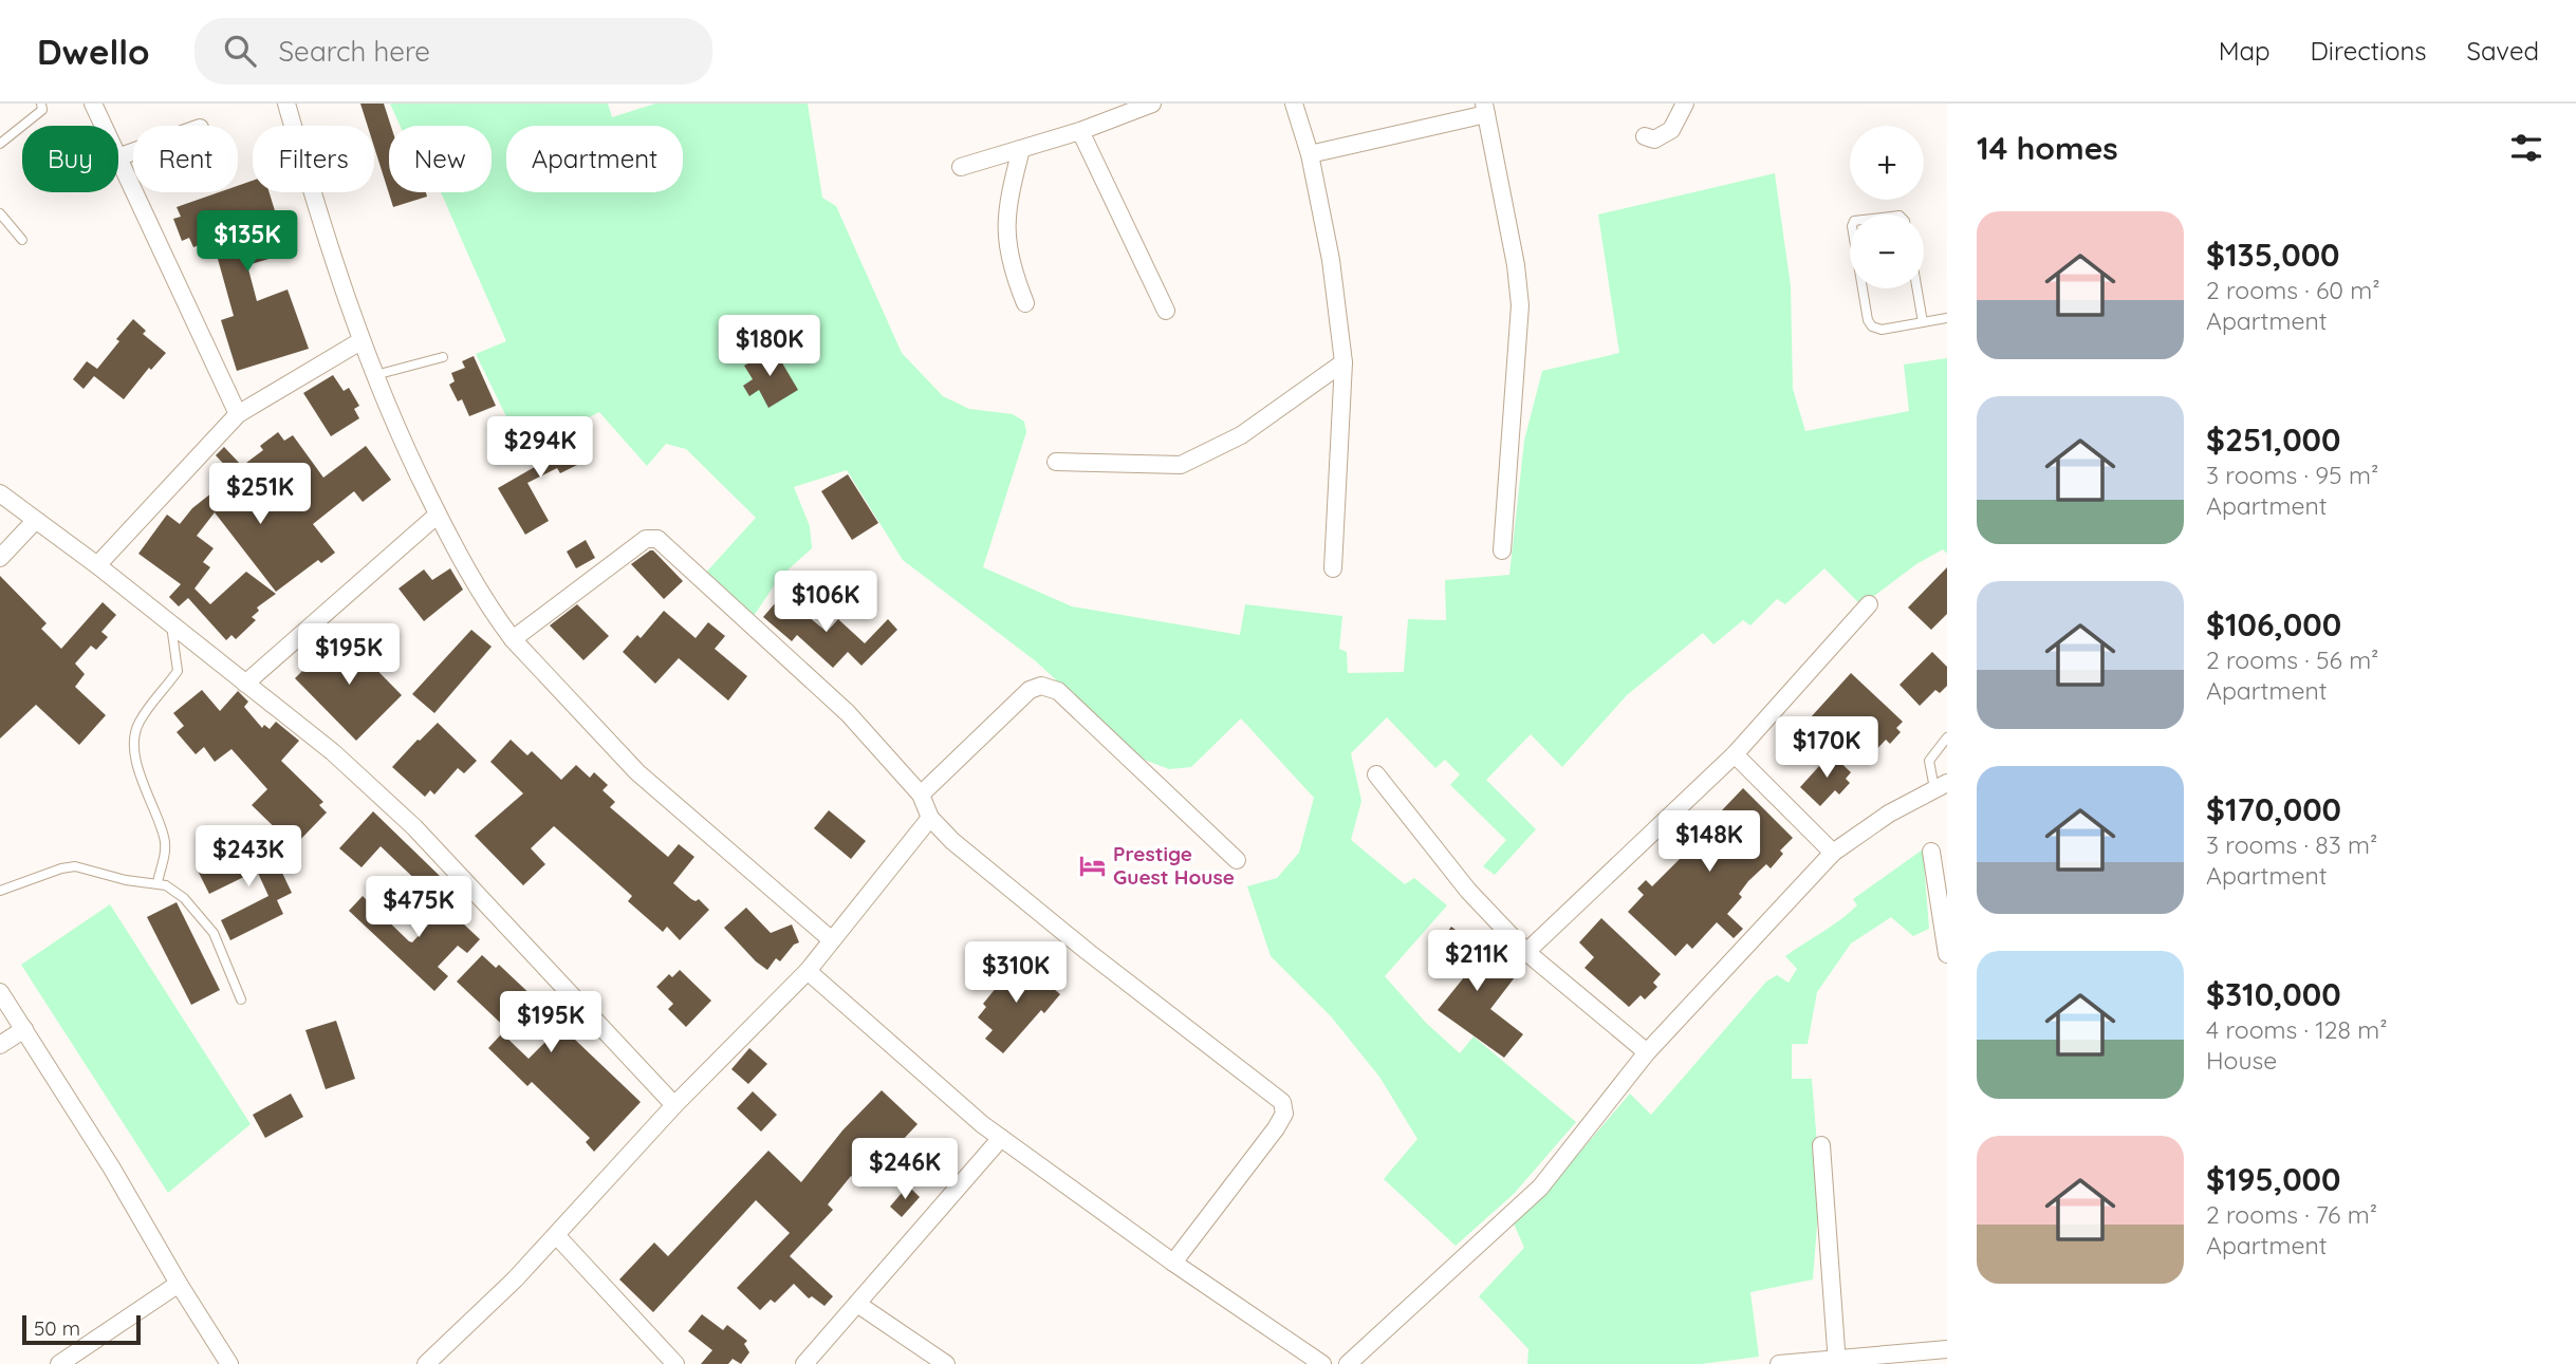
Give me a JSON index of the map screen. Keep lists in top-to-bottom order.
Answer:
{
  "places": {
    "hotel": ["Prestige Guest House"]
  },
  "scale_bar": "50 m",
  "page": {
    "header": "Dwello",
    "search": "Search here",
    "nav": ["Map", "Directions", "Saved"],
    "heading": "14 homes",
    "map_buttons": ["+", "−"],
    "chip": [
      "Buy",
      "Rent",
      "Filters",
      "New",
      "Apartment"
    ],
    "list": [
      {
        "name": "$135,000",
        "note": "2 rooms · 60 m² · Apartment"
      },
      {
        "name": "$251,000",
        "note": "3 rooms · 95 m² · Apartment"
      },
      {
        "name": "$106,000",
        "note": "2 rooms · 56 m² · Apartment"
      },
      {
        "name": "$170,000",
        "note": "3 rooms · 83 m² · Apartment"
      },
      {
        "name": "$310,000",
        "note": "4 rooms · 128 m² · House"
      },
      {
        "name": "$195,000",
        "note": "2 rooms · 76 m² · Apartment"
      }
    ],
    "price": [
      "$135K",
      "$180K",
      "$294K",
      "$251K",
      "$106K",
      "$195K",
      "$170K",
      "$148K",
      "$243K",
      "$475K",
      "$211K",
      "$310K",
      "$195K",
      "$246K"
    ],
    "scale": "50 m"
  }
}
